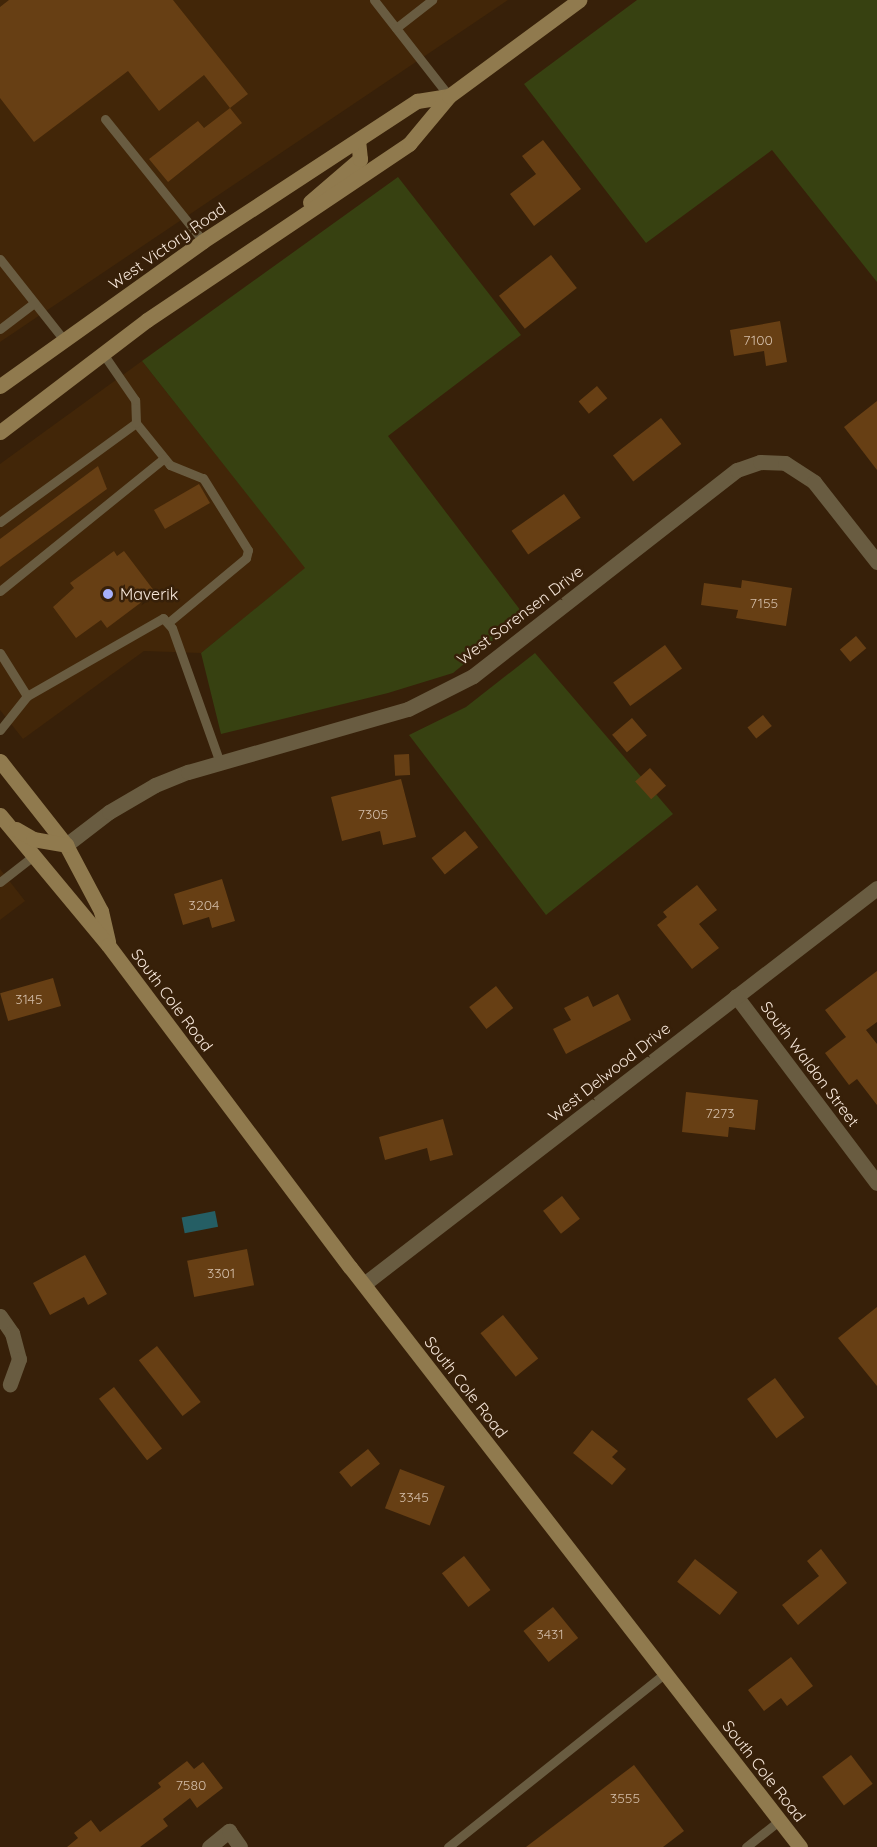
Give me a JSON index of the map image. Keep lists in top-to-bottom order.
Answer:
{
  "streets": {
    "main road": ["West Victory Road", "South Cole Road"],
    "street": ["West Sorensen Drive", "South Waldon Street", "West Delwood Drive"]
  },
  "crossings": [
    ["West Sorensen Drive", "South Cole Road"],
    ["South Cole Road", "West Delwood Drive"],
    ["South Waldon Street", "West Delwood Drive"]
  ],
  "places": ["Maverik"],
  "house_numbers": [
    "7100",
    "7155",
    "7305",
    "3204",
    "3145",
    "7273",
    "3301",
    "3345",
    "3431",
    "7580",
    "3555"
  ]
}
